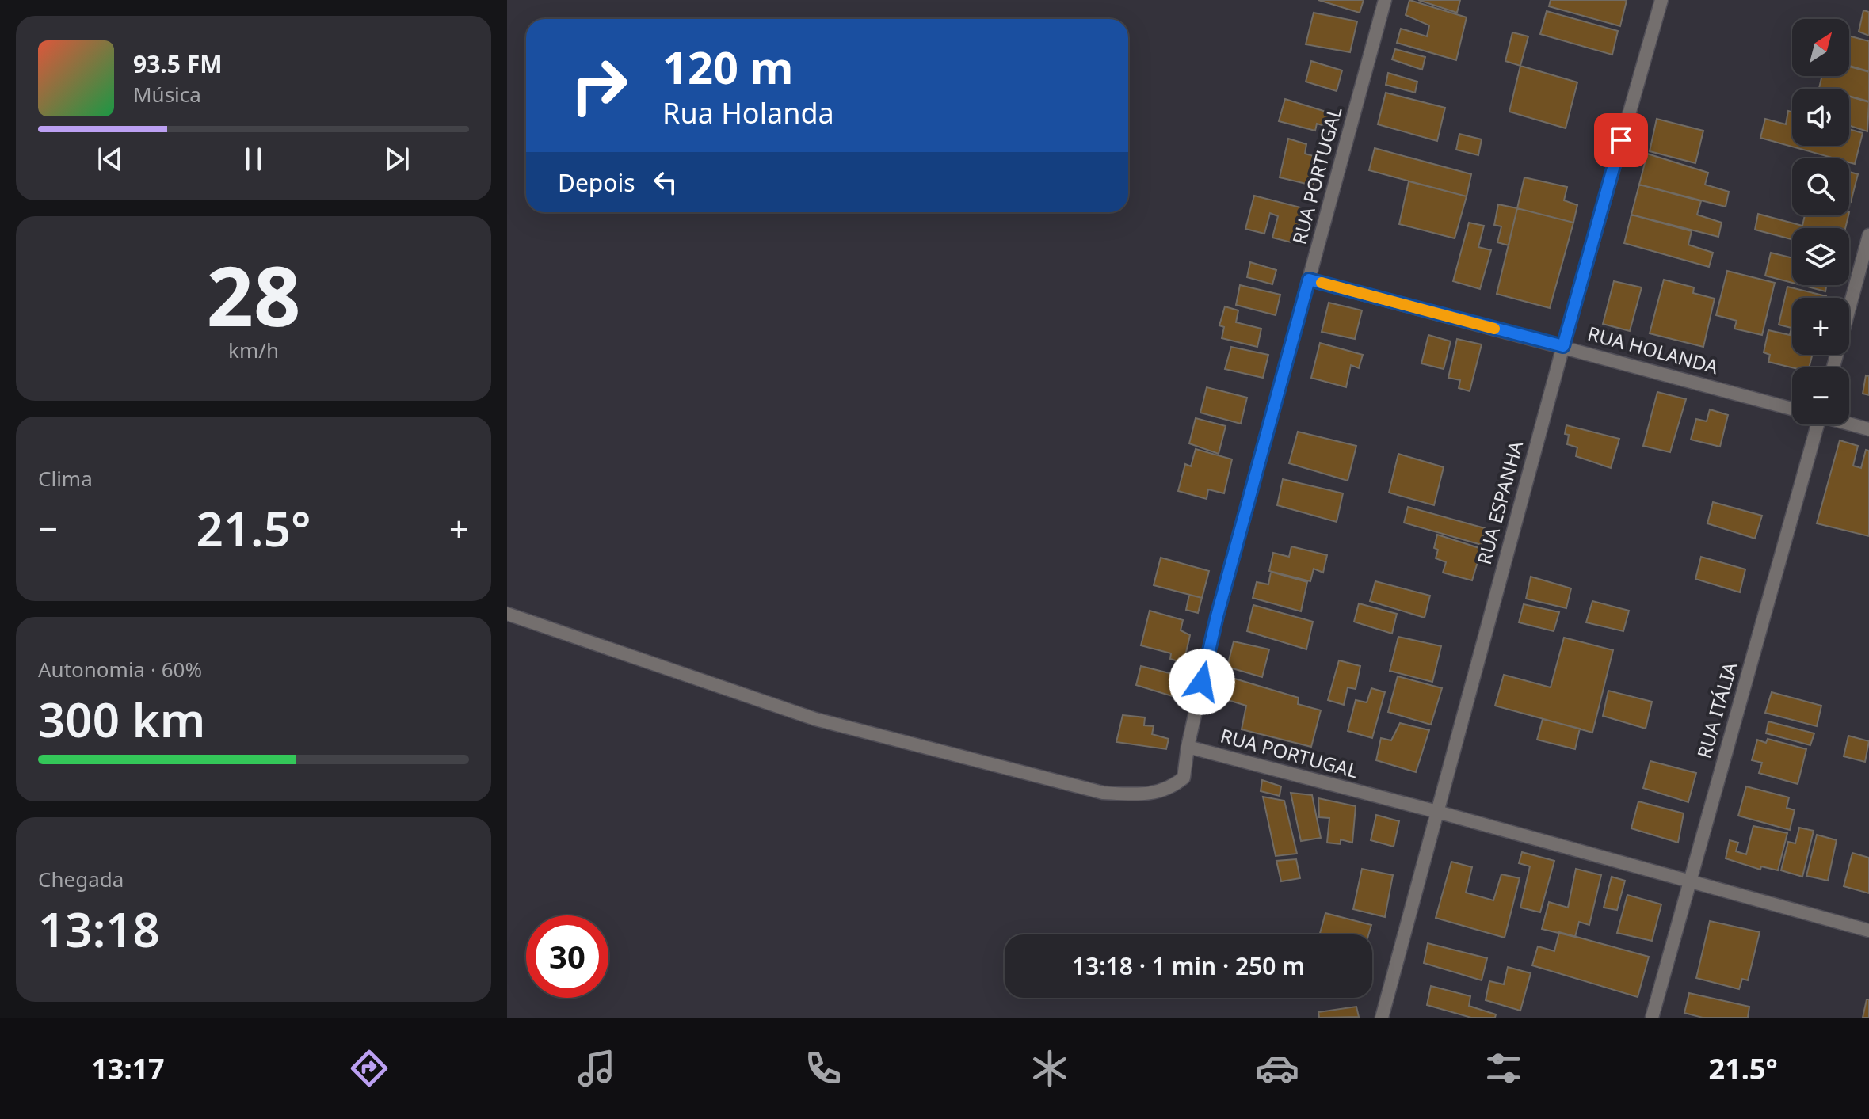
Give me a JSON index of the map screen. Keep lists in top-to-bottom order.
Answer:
{
  "streets": {
    "street": [
      "RUA PORTUGAL",
      "RUA HOLANDA",
      "RUA ESPANHA",
      "RUA ITÁLIA"
    ]
  },
  "crossings": [
    ["RUA PORTUGAL", "RUA HOLANDA"],
    ["RUA PORTUGAL", "RUA ESPANHA"],
    ["RUA PORTUGAL", "RUA ITÁLIA"],
    ["RUA HOLANDA", "RUA ESPANHA"]
  ],
  "north": "top right",
  "page": {
    "map_buttons": ["+", "−"],
    "turn": ["120 m", "Rua Holanda"],
    "song": ["93.5 FM", "Música"],
    "then": "Depois",
    "tile": [
      ["28", "km/h"],
      "Clima",
      ["Autonomia · 60%", "300 km"],
      ["Chegada", "13:18"]
    ],
    "heat": ["−", "21.5°", "+"],
    "limit": "30",
    "trip": "13:18 · 1 min · 250 m",
    "tabs": ["13:17", "21.5°"]
  }
}
